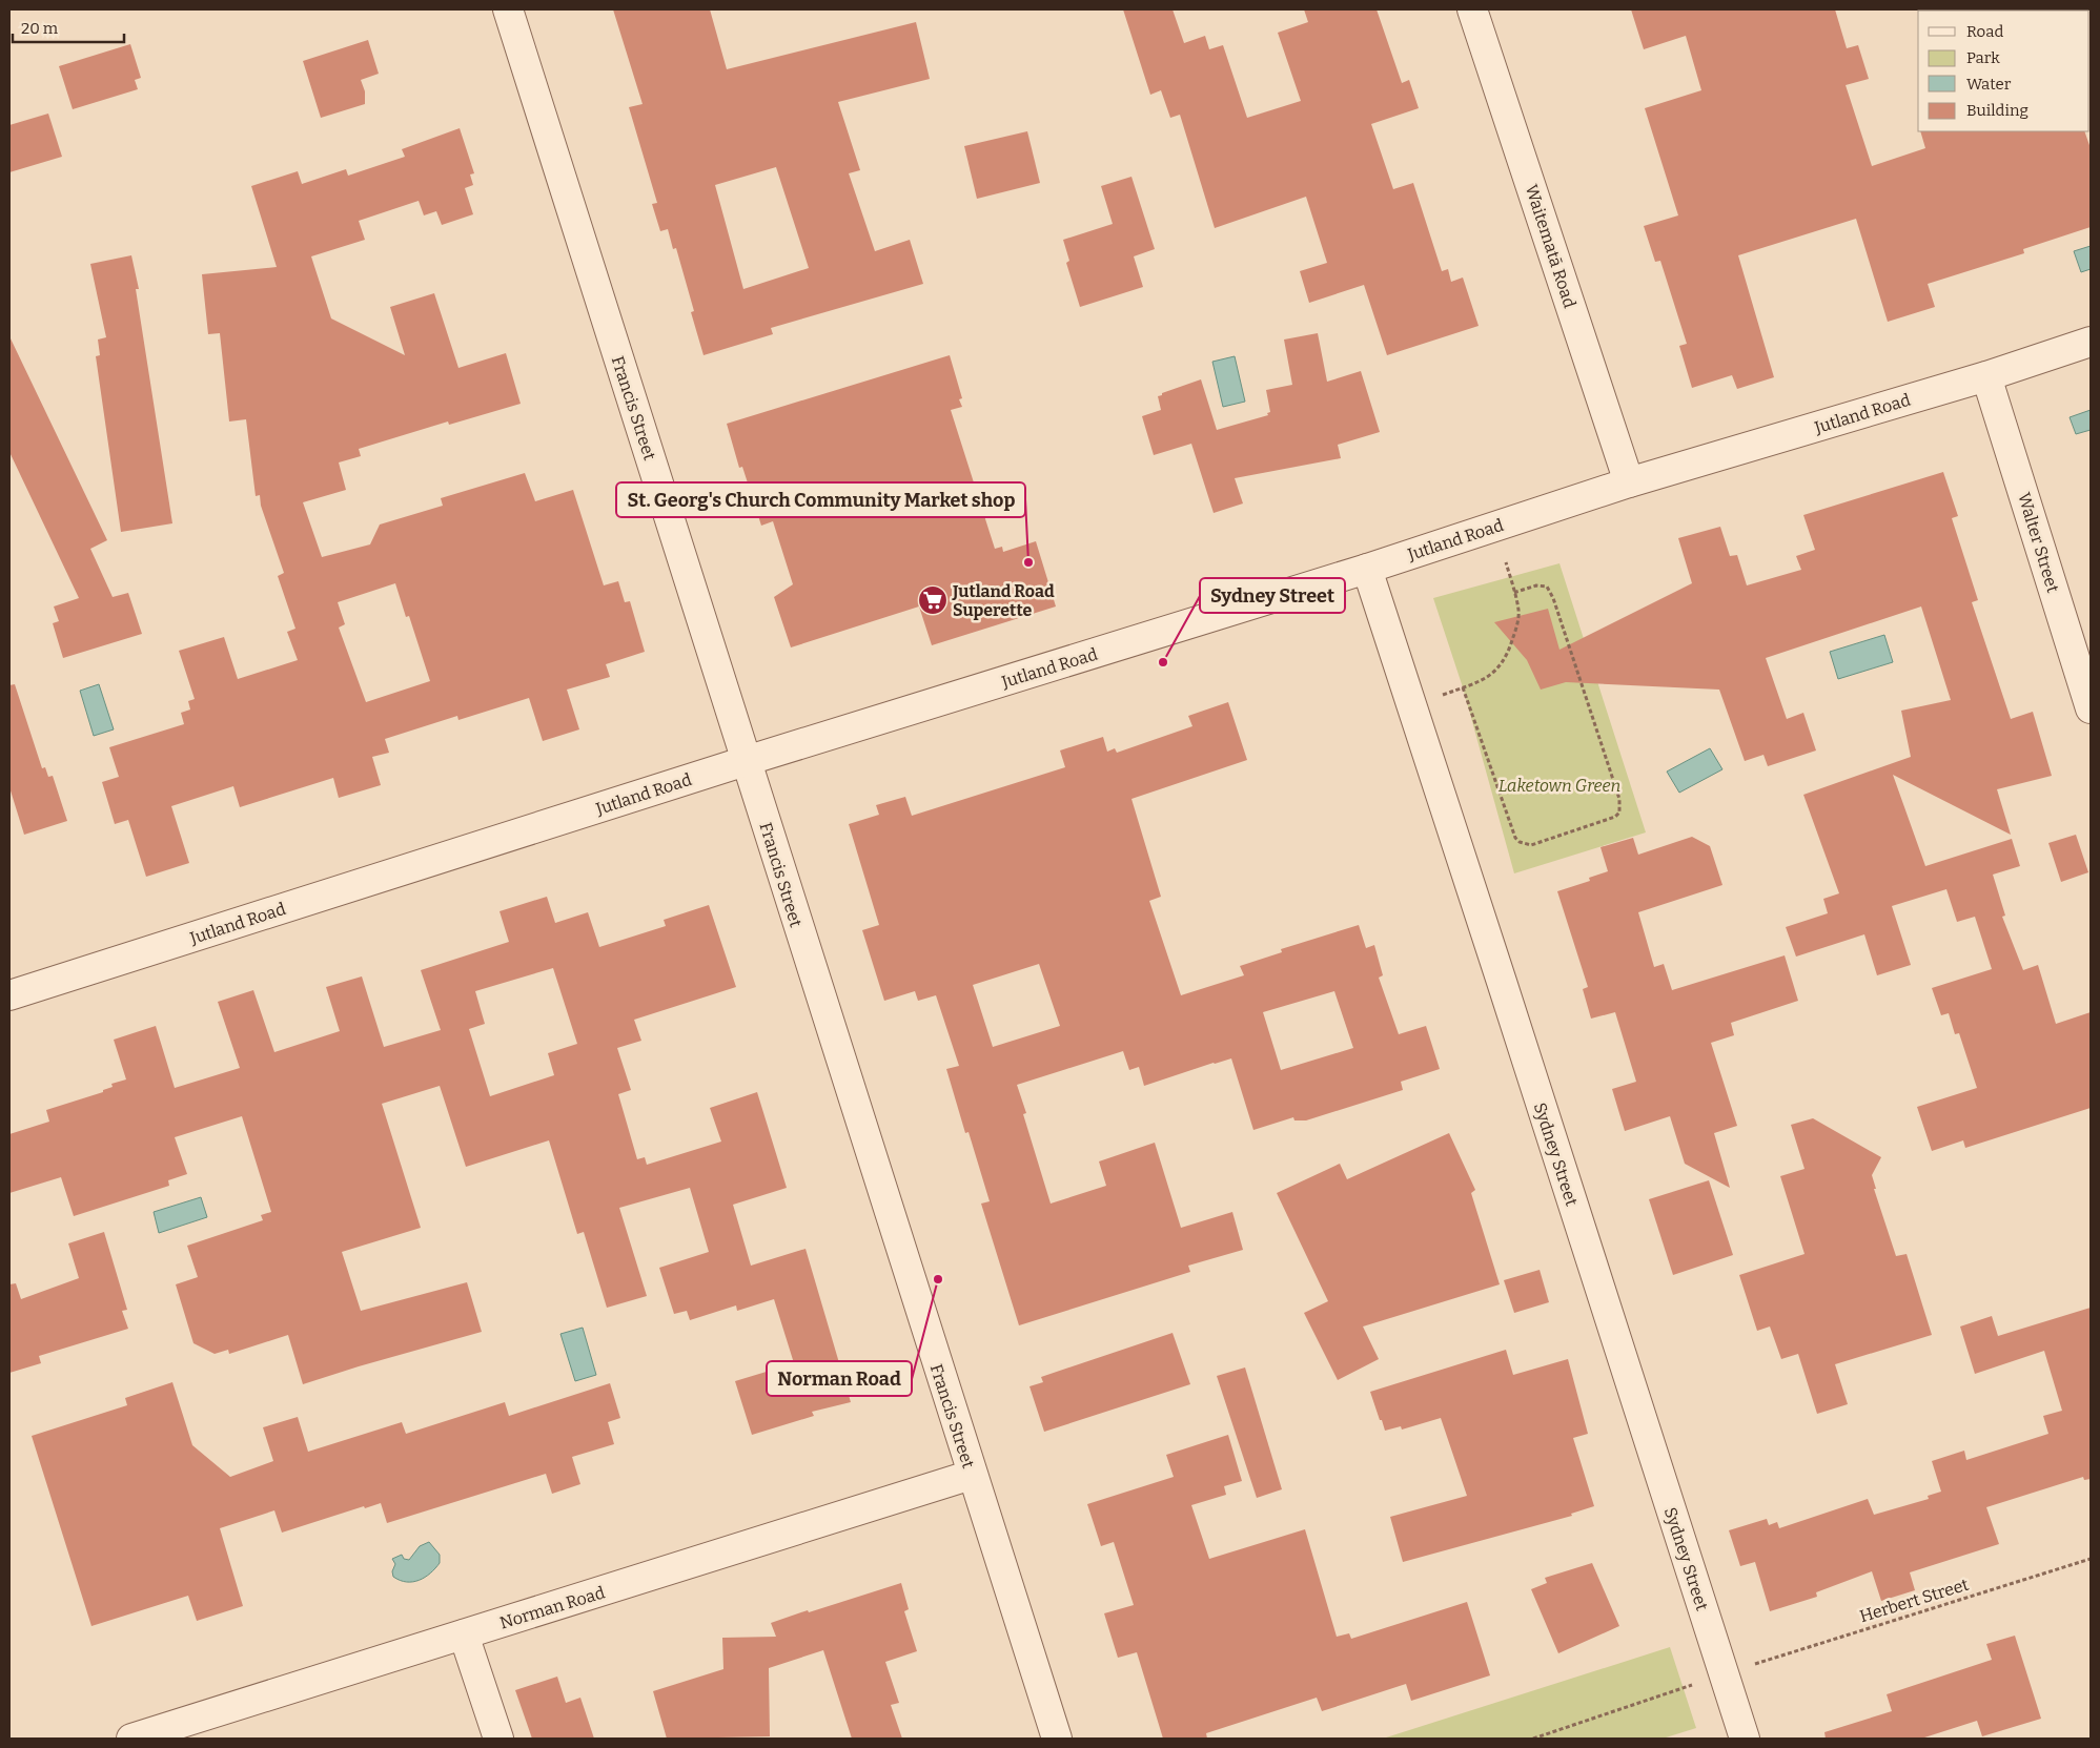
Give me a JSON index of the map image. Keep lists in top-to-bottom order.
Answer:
{
  "streets": {
    "street": [
      "Waitematā Road",
      "Francis Street",
      "Jutland Road",
      "Walter Street",
      "Sydney Street",
      "Norman Road"
    ],
    "path": ["Herbert Street"]
  },
  "crossings": [
    ["Waitematā Road", "Jutland Road"],
    ["Francis Street", "Jutland Road"],
    ["Francis Street", "Norman Road"],
    ["Jutland Road", "Walter Street"],
    ["Jutland Road", "Sydney Street"]
  ],
  "parks": ["Laketown Green"],
  "places": {
    "other": ["St. Georg's Church Community Market shop", "Sydney Street", "Norman Road"],
    "supermarket": ["Jutland Road Superette"]
  },
  "legend": [
    "Road",
    "Park",
    "Water",
    "Building"
  ],
  "scale_bar": "20 m"
}
